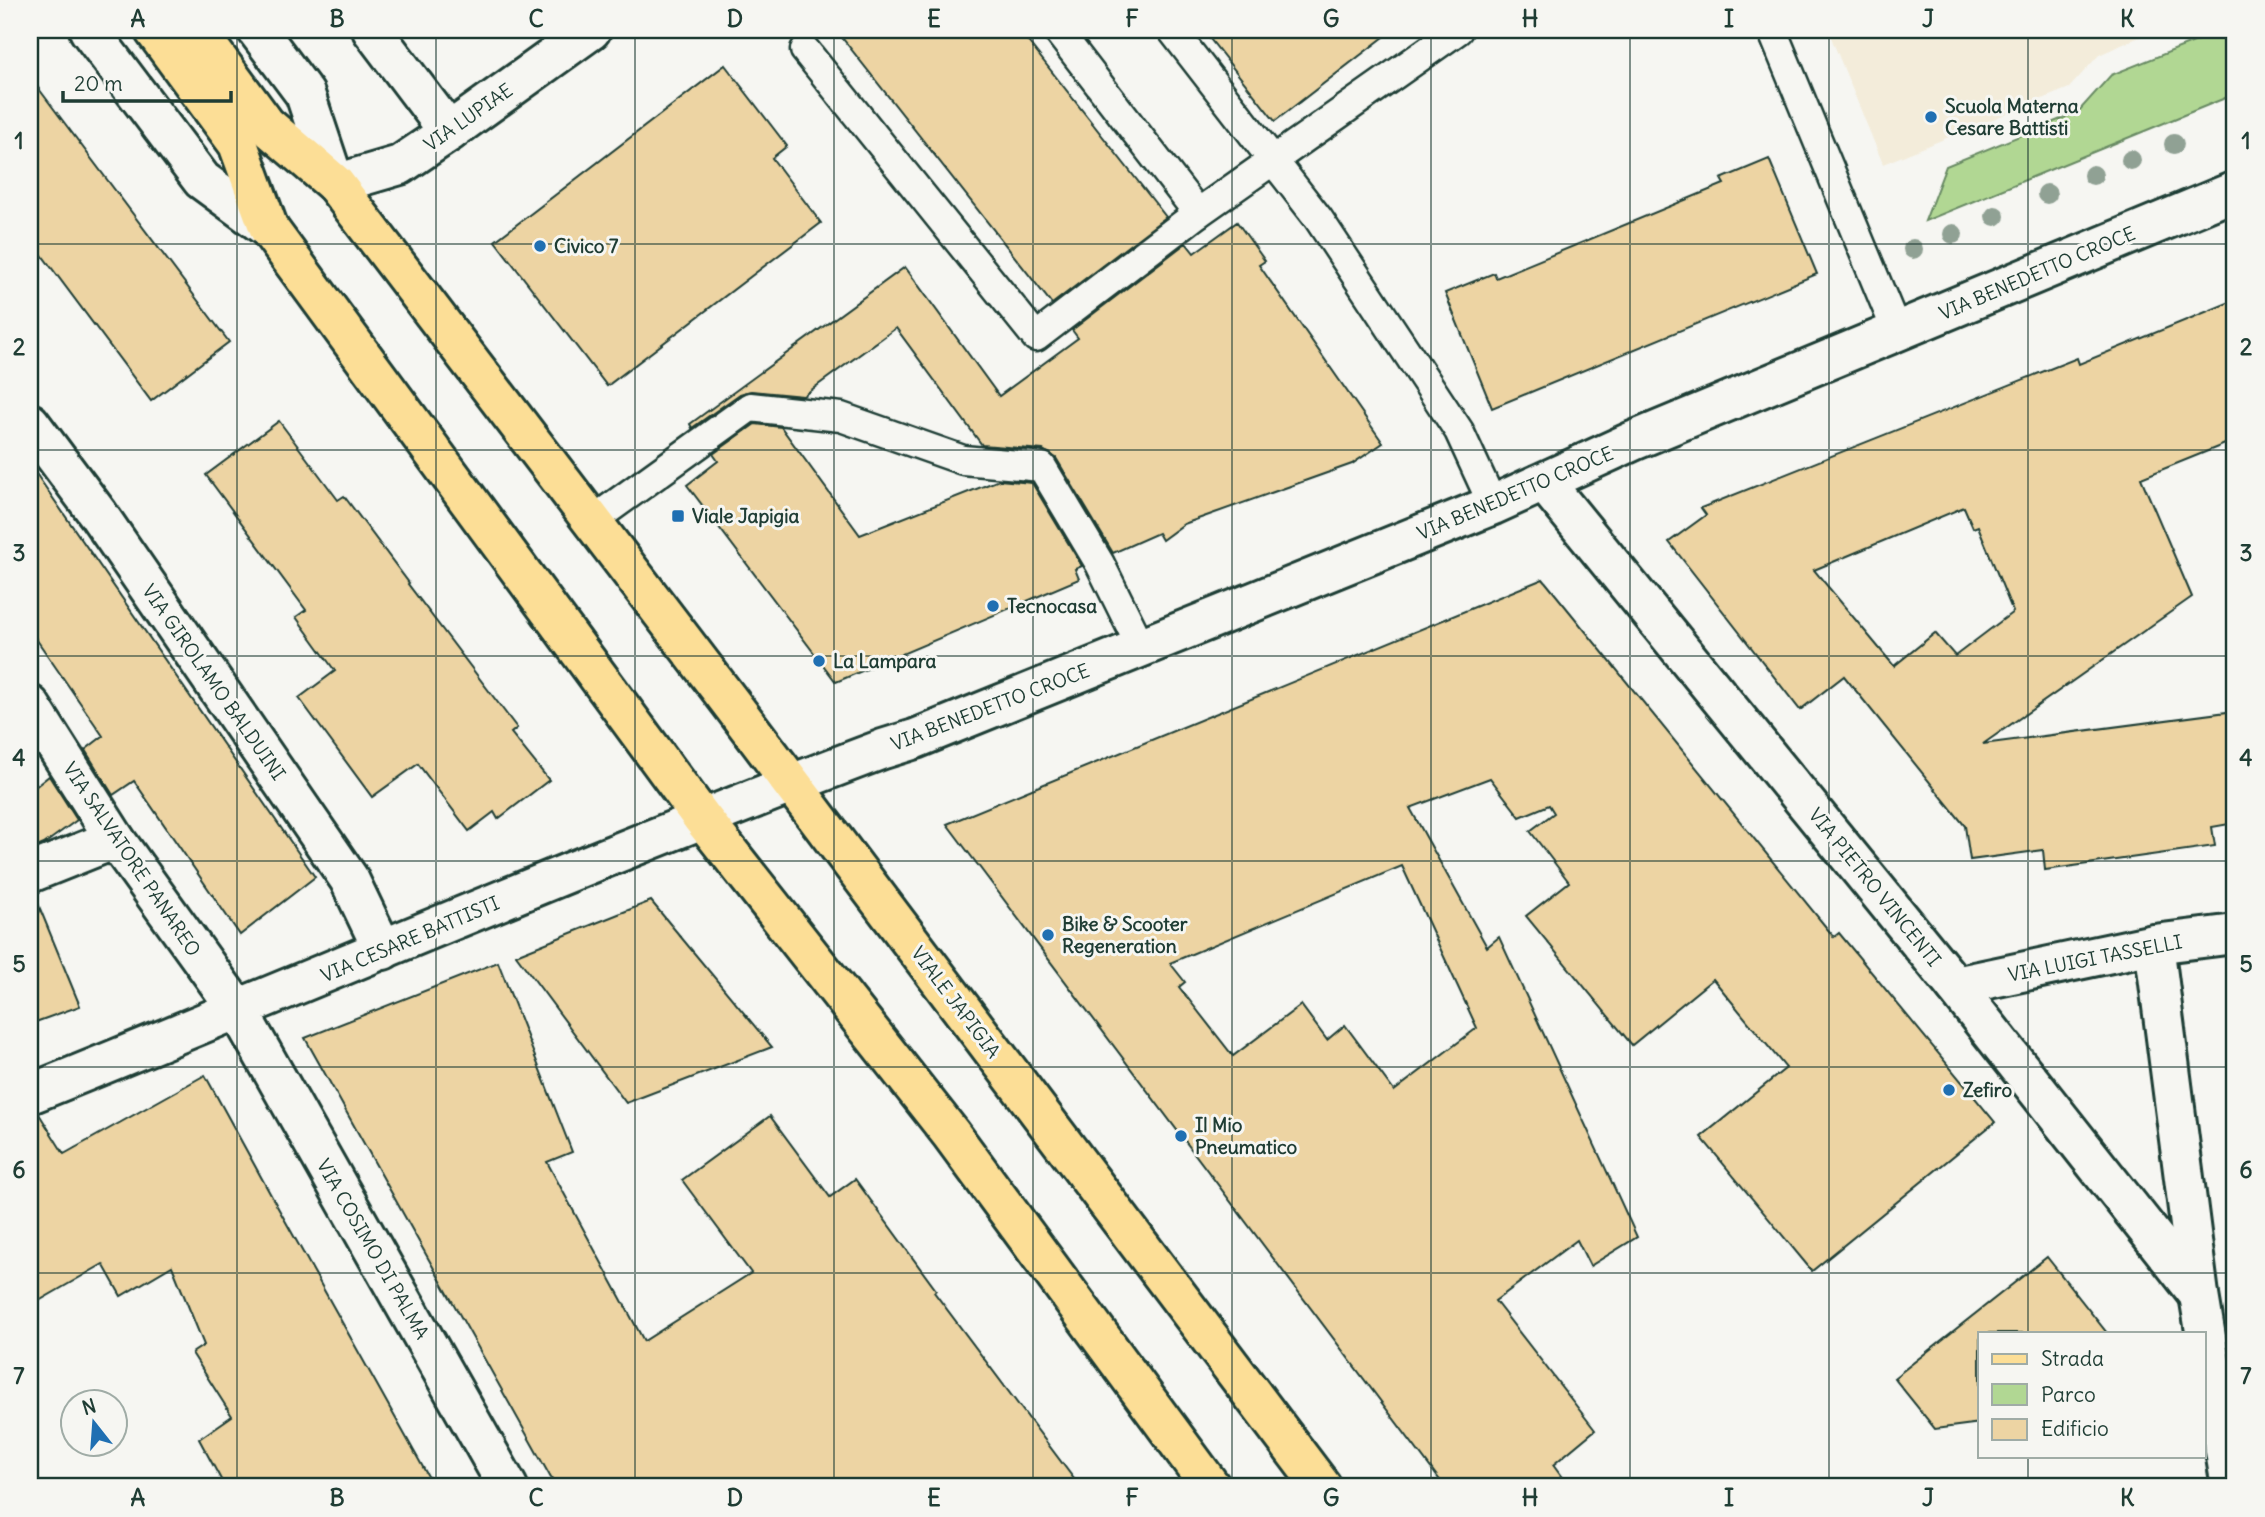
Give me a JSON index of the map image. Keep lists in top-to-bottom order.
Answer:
{
  "streets": {
    "main road": ["VIALE JAPIGIA"],
    "street": [
      "VIA LUPIAE",
      "VIA BENEDETTO CROCE",
      "VIA GIROLAMO BALDUINI",
      "VIA SALVATORE PANAREO",
      "VIA PIETRO VINCENTI",
      "VIA CESARE BATTISTI",
      "VIA LUIGI TASSELLI",
      "VIA COSIMO DI PALMA"
    ]
  },
  "crossings": [
    ["VIA LUPIAE", "VIALE JAPIGIA"],
    ["VIA BENEDETTO CROCE", "VIA PIETRO VINCENTI"],
    ["VIA BENEDETTO CROCE", "VIA CESARE BATTISTI"],
    ["VIA BENEDETTO CROCE", "VIALE JAPIGIA"],
    ["VIA GIROLAMO BALDUINI", "VIA CESARE BATTISTI"],
    ["VIA SALVATORE PANAREO", "VIA CESARE BATTISTI"],
    ["VIA SALVATORE PANAREO", "VIA COSIMO DI PALMA"],
    ["VIA PIETRO VINCENTI", "VIA LUIGI TASSELLI"],
    ["VIA CESARE BATTISTI", "VIALE JAPIGIA"],
    ["VIA CESARE BATTISTI", "VIA COSIMO DI PALMA"]
  ],
  "places": {
    "other": [
      "Scuola Materna Cesare Battisti",
      "Civico 7",
      "Tecnocasa",
      "La Lampara",
      "Bike & Scooter Regeneration",
      "Zefiro",
      "Il Mio Pneumatico"
    ],
    "transit": ["Viale Japigia"]
  },
  "legend": ["Strada", "Parco", "Edificio"],
  "scale_bar": "20 m",
  "north": "top",
  "grid": {
    "columns": [
      "A",
      "B",
      "C",
      "D",
      "E",
      "F",
      "G",
      "H",
      "I",
      "J",
      "K"
    ],
    "rows": [
      "1",
      "2",
      "3",
      "4",
      "5",
      "6",
      "7"
    ]
  }
}
